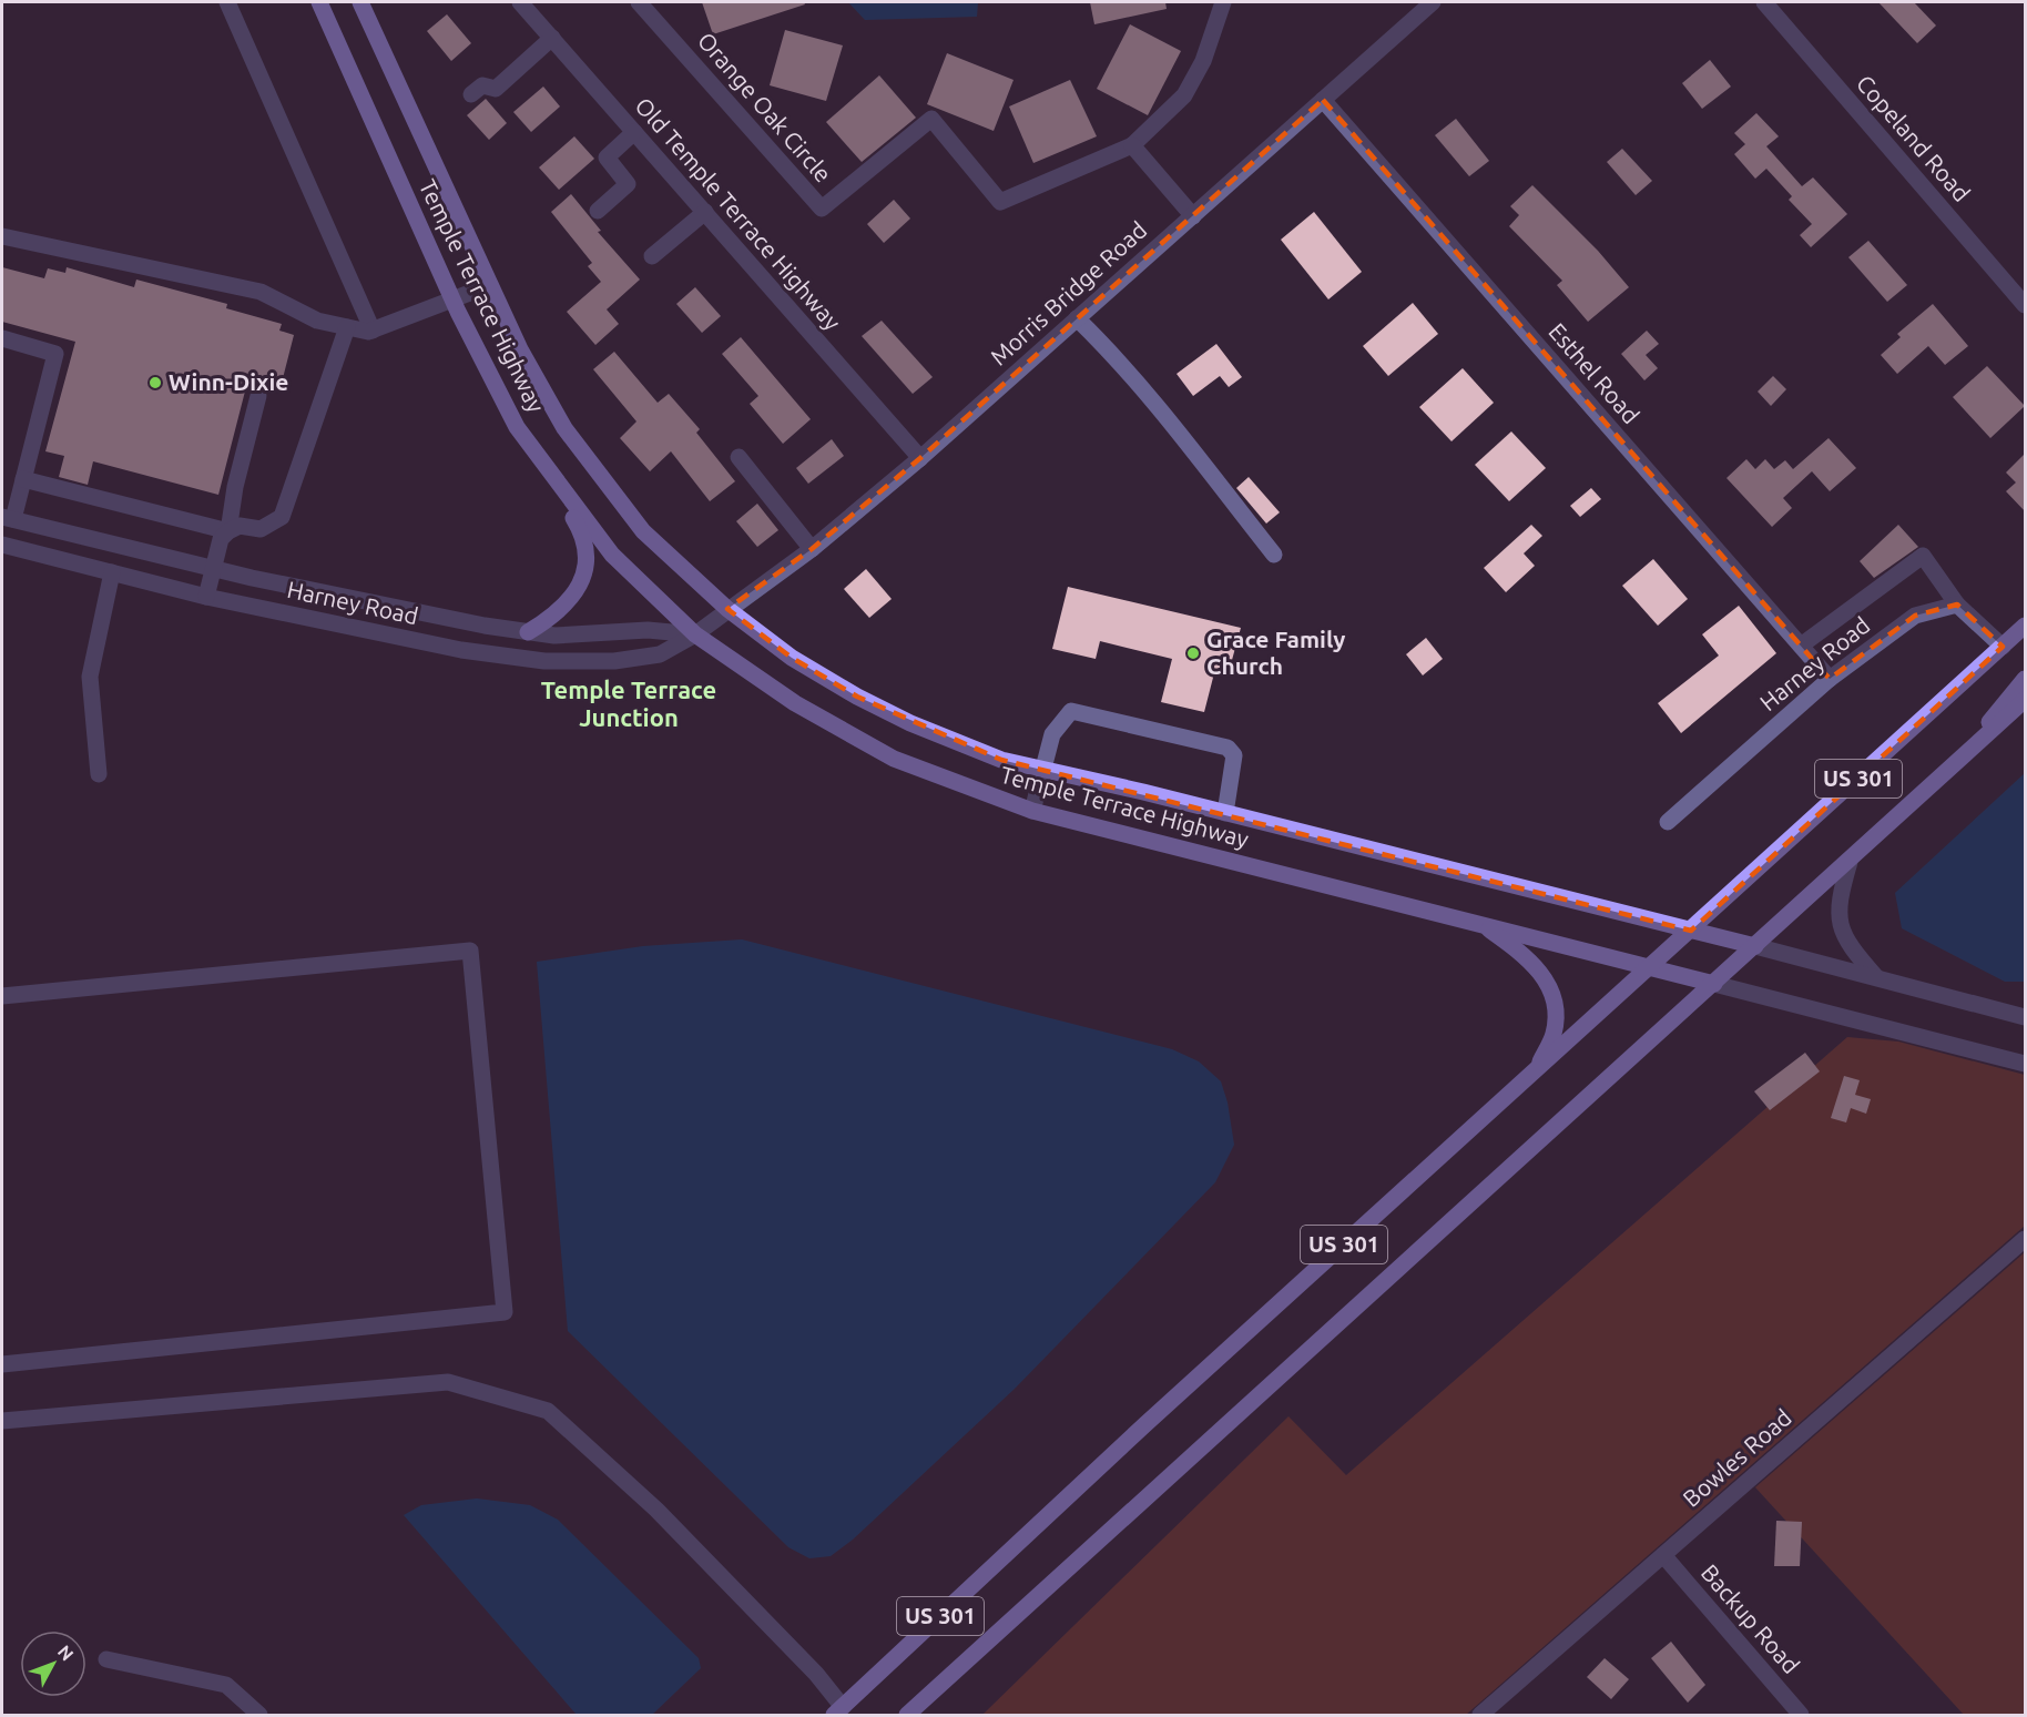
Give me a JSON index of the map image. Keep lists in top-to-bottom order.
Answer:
{
  "streets": {
    "main road": ["Temple Terrace Highway", "US 301"],
    "street": [
      "Orange Oak Circle",
      "Copeland Road",
      "Old Temple Terrace Highway",
      "Morris Bridge Road",
      "Esthel Road",
      "Harney Road",
      "Bowles Road",
      "Backup Road"
    ]
  },
  "crossings": [
    ["Old Temple Terrace Highway", "Morris Bridge Road"],
    ["Morris Bridge Road", "Temple Terrace Highway"],
    ["Morris Bridge Road", "Esthel Road"],
    ["Morris Bridge Road", "Harney Road"],
    ["Temple Terrace Highway", "Harney Road"],
    ["Temple Terrace Highway", "US 301"],
    ["Esthel Road", "Harney Road"],
    ["Bowles Road", "Backup Road"]
  ],
  "districts": ["Temple Terrace Junction"],
  "places": ["Winn-Dixie", "Grace Family Church"],
  "north": "top right"
}
